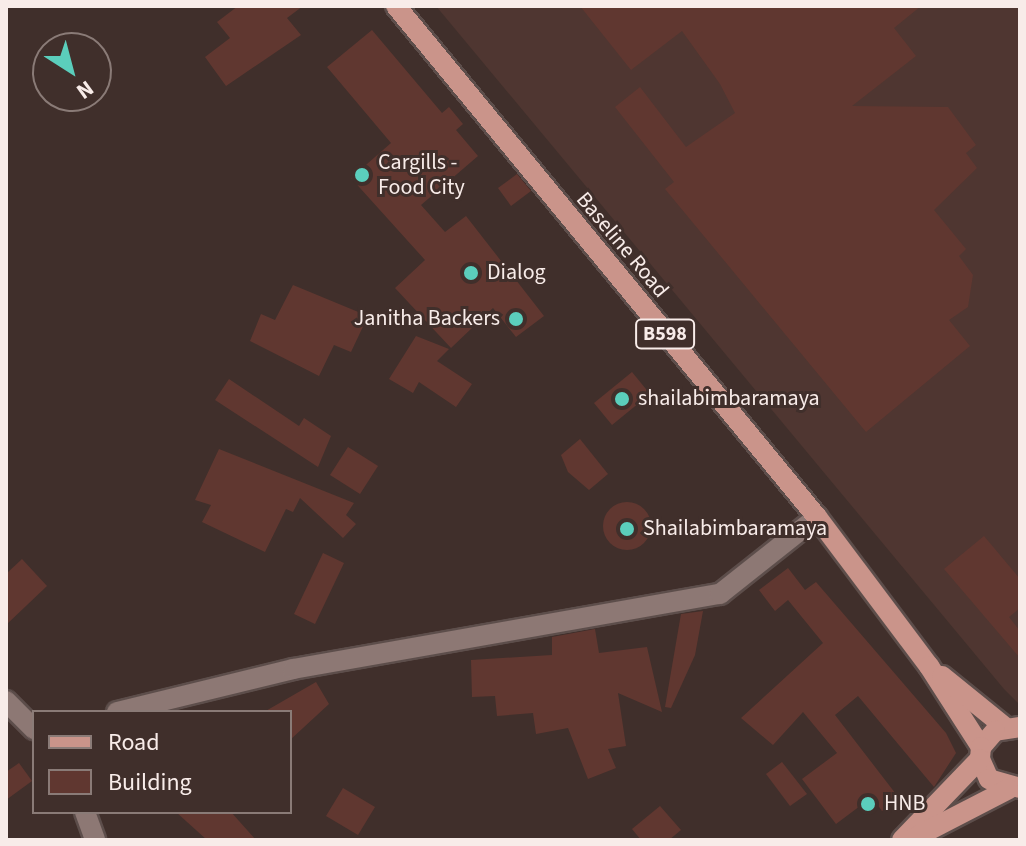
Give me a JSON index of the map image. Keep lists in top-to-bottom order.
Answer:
{
  "streets": {
    "main road": ["Baseline Road", "B598"]
  },
  "places": [
    "Cargills - Food City",
    "Dialog",
    "Janitha Backers",
    "shailabimbaramaya",
    "Shailabimbaramaya",
    "HNB"
  ],
  "legend": ["Road", "Building"],
  "north": "bottom right"
}
